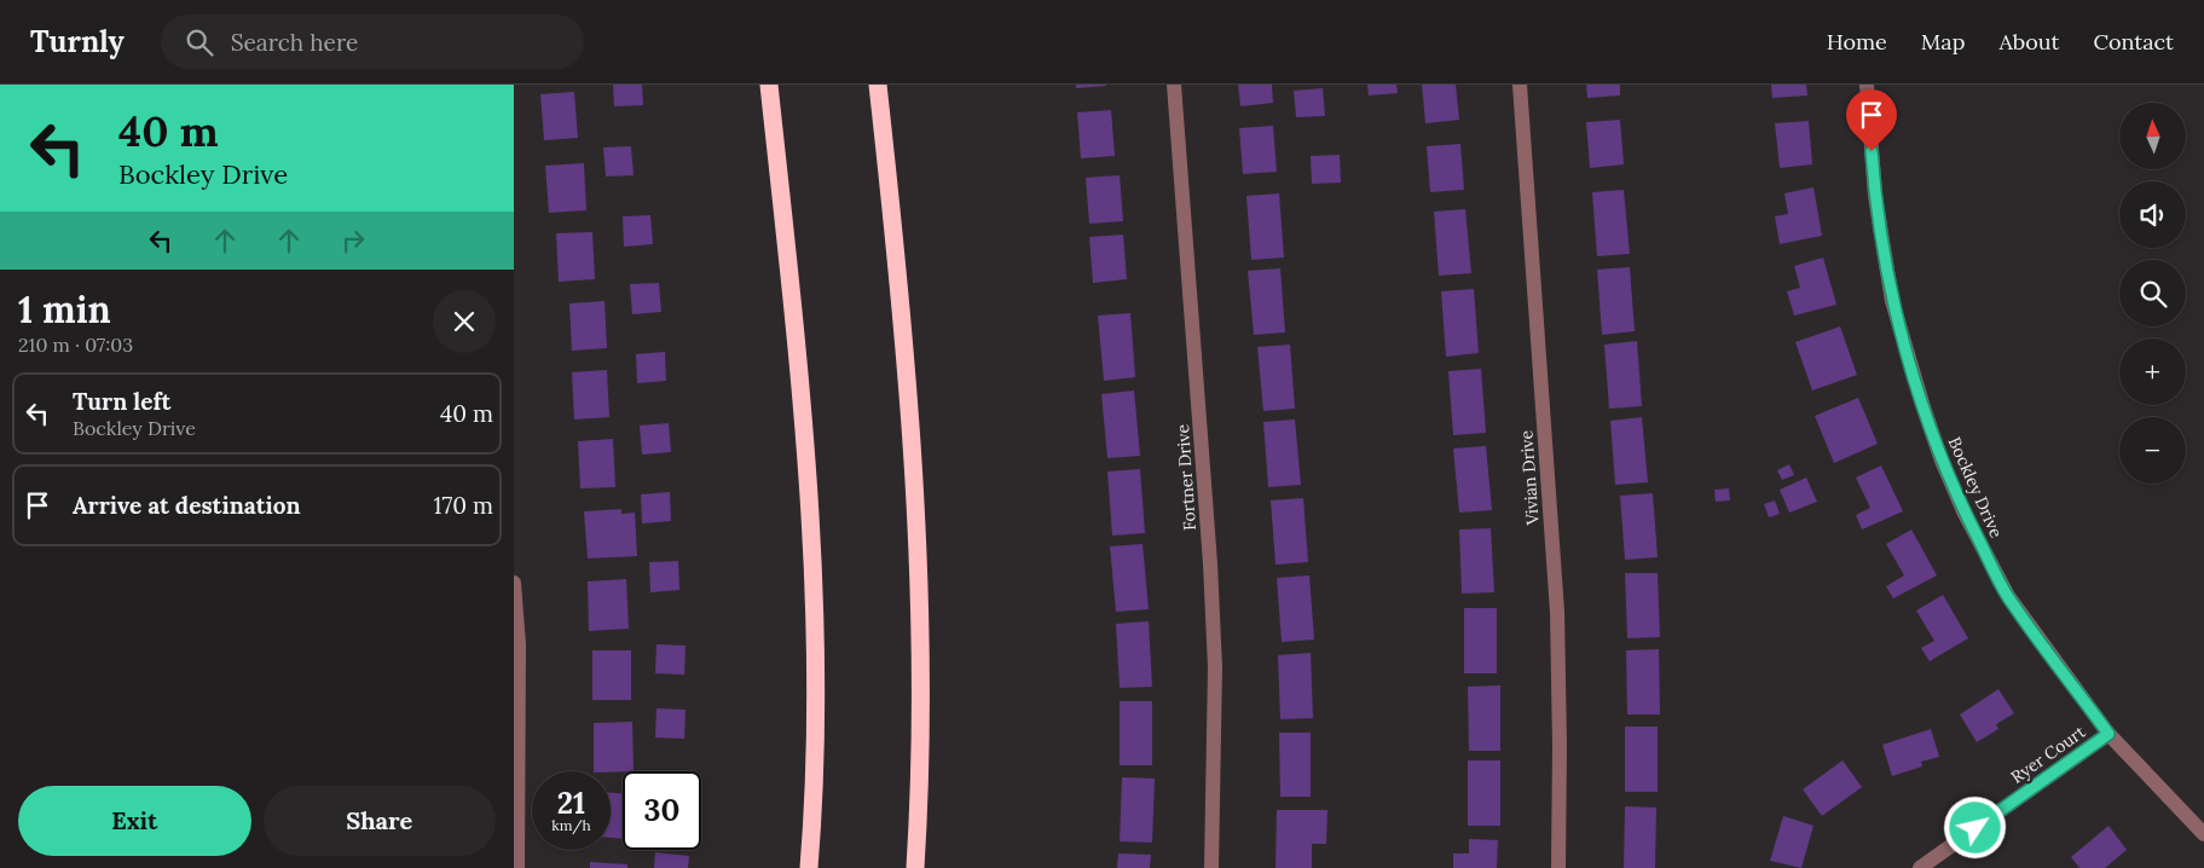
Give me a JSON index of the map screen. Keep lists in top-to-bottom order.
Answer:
{
  "streets": {
    "street": [
      "Fortner Drive",
      "Vivian Drive",
      "Bockley Drive",
      "Ryer Court"
    ]
  },
  "crossings": [
    ["Bockley Drive", "Ryer Court"]
  ],
  "north": "top",
  "page": {
    "header": "Turnly",
    "search": "Search here",
    "nav": [
      "Home",
      "Map",
      "About",
      "Contact"
    ],
    "turn": ["40 m", "Bockley Drive"],
    "map_buttons": ["+", "−"],
    "heading": ["1 min", "210 m · 07:03"],
    "list": [
      {
        "name": "Turn left",
        "note": "Bockley Drive",
        "value": "40 m"
      },
      {
        "name": "Arrive at destination",
        "value": "170 m"
      }
    ],
    "speed": "21 km/h",
    "limit": "30",
    "buttons": ["Exit", "Share"]
  }
}
